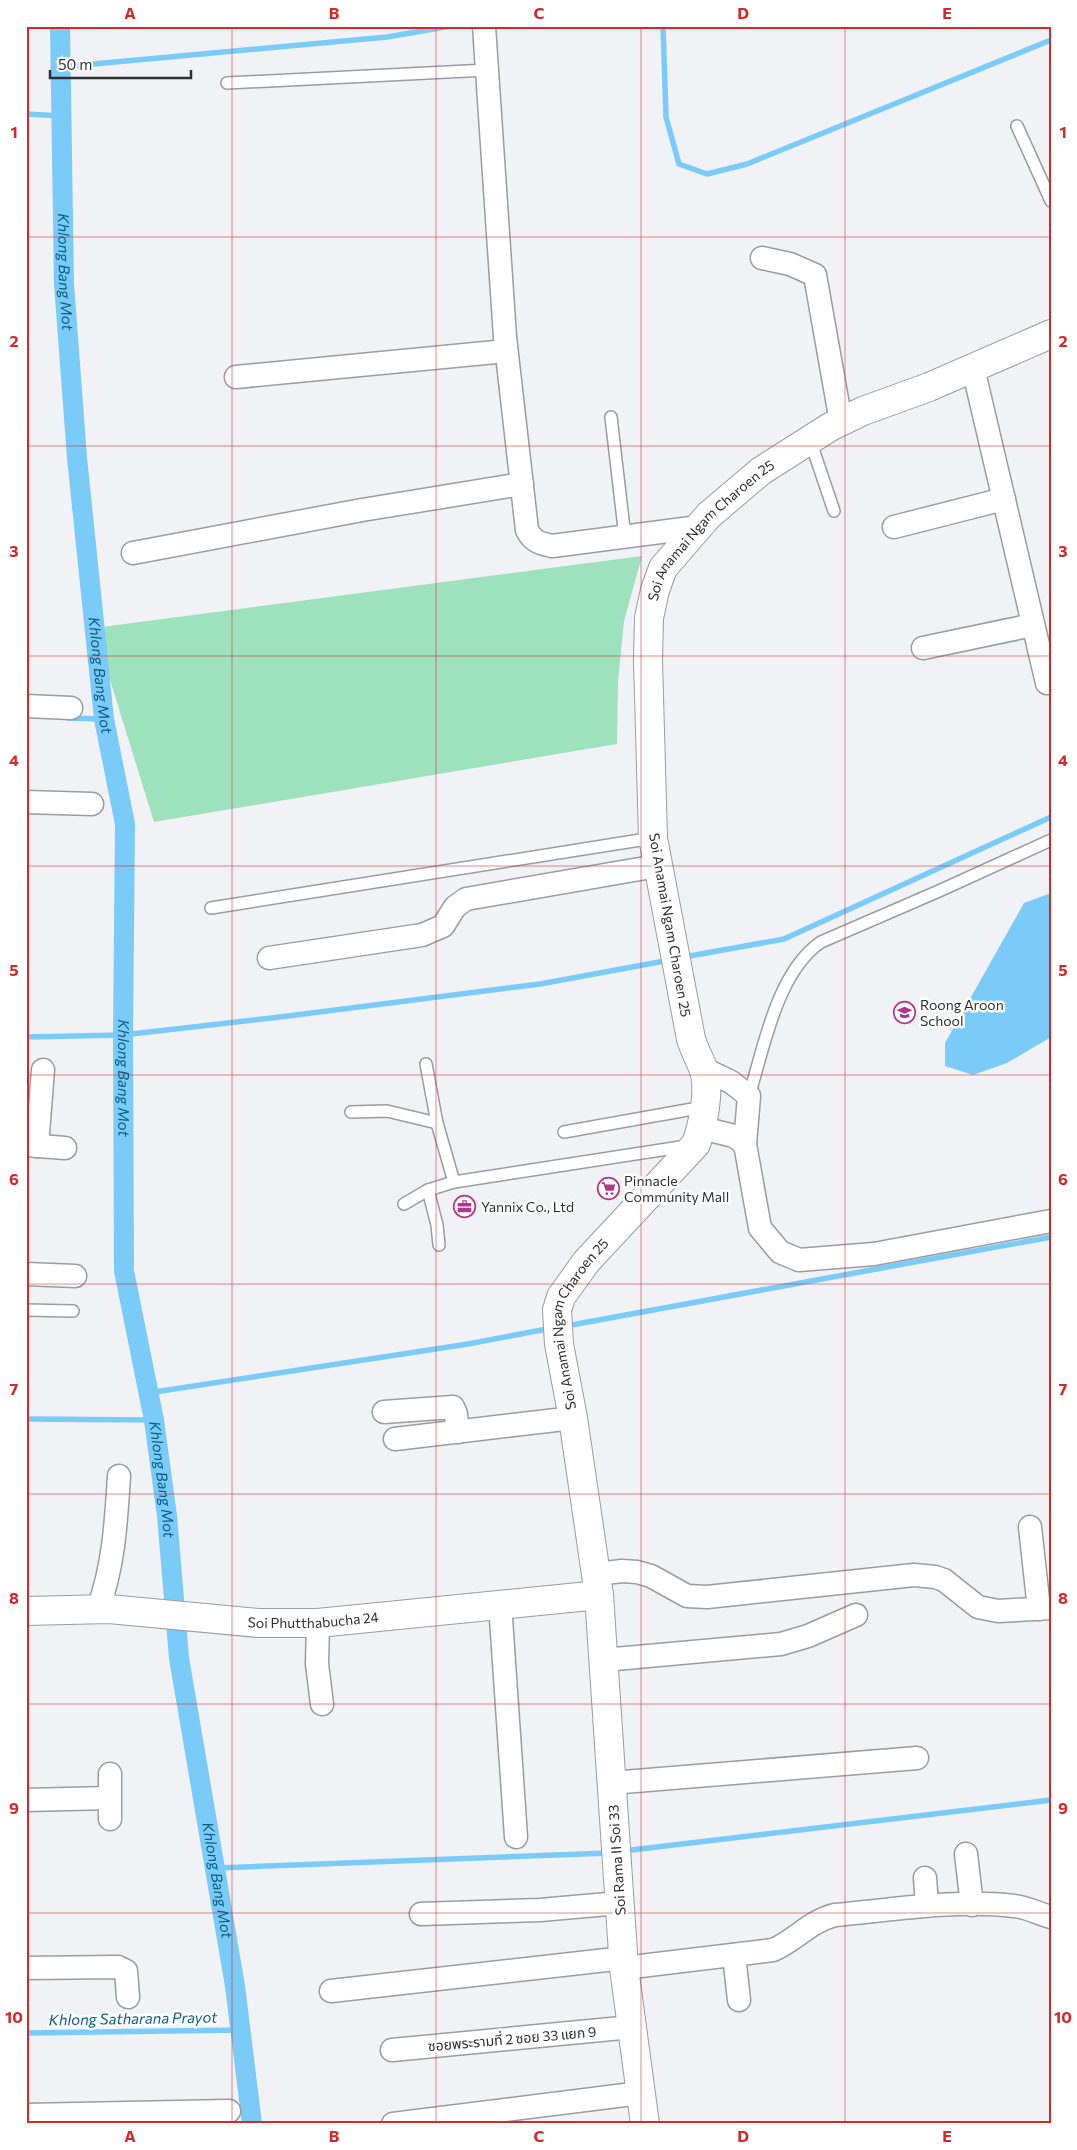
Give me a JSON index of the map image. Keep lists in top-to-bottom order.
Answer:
{
  "streets": {
    "street": [
      "Soi Anamai Ngam Charoen 25",
      "Soi Phutthabucha 24",
      "Soi Rama II Soi 33",
      "ซอยพระรามที่ 2 ซอย 33 แยก 9"
    ]
  },
  "crossings": [
    ["Soi Anamai Ngam Charoen 25", "Soi Phutthabucha 24"],
    ["Soi Anamai Ngam Charoen 25", "Soi Rama II Soi 33"],
    ["Soi Phutthabucha 24", "Soi Rama II Soi 33"],
    ["Soi Rama II Soi 33", "ซอยพระรามที่ 2 ซอย 33 แยก 9"]
  ],
  "water": ["Khlong Bang Mot", "Khlong Satharana Prayot"],
  "places": {
    "school or university": ["Roong Aroon School"],
    "supermarket": ["Pinnacle Community Mall"],
    "office": ["Yannix Co., Ltd"]
  },
  "scale_bar": "50 m",
  "grid": {
    "columns": [
      "A",
      "B",
      "C",
      "D",
      "E"
    ],
    "rows": [
      "1",
      "2",
      "3",
      "4",
      "5",
      "6",
      "7",
      "8",
      "9",
      "10"
    ]
  }
}
